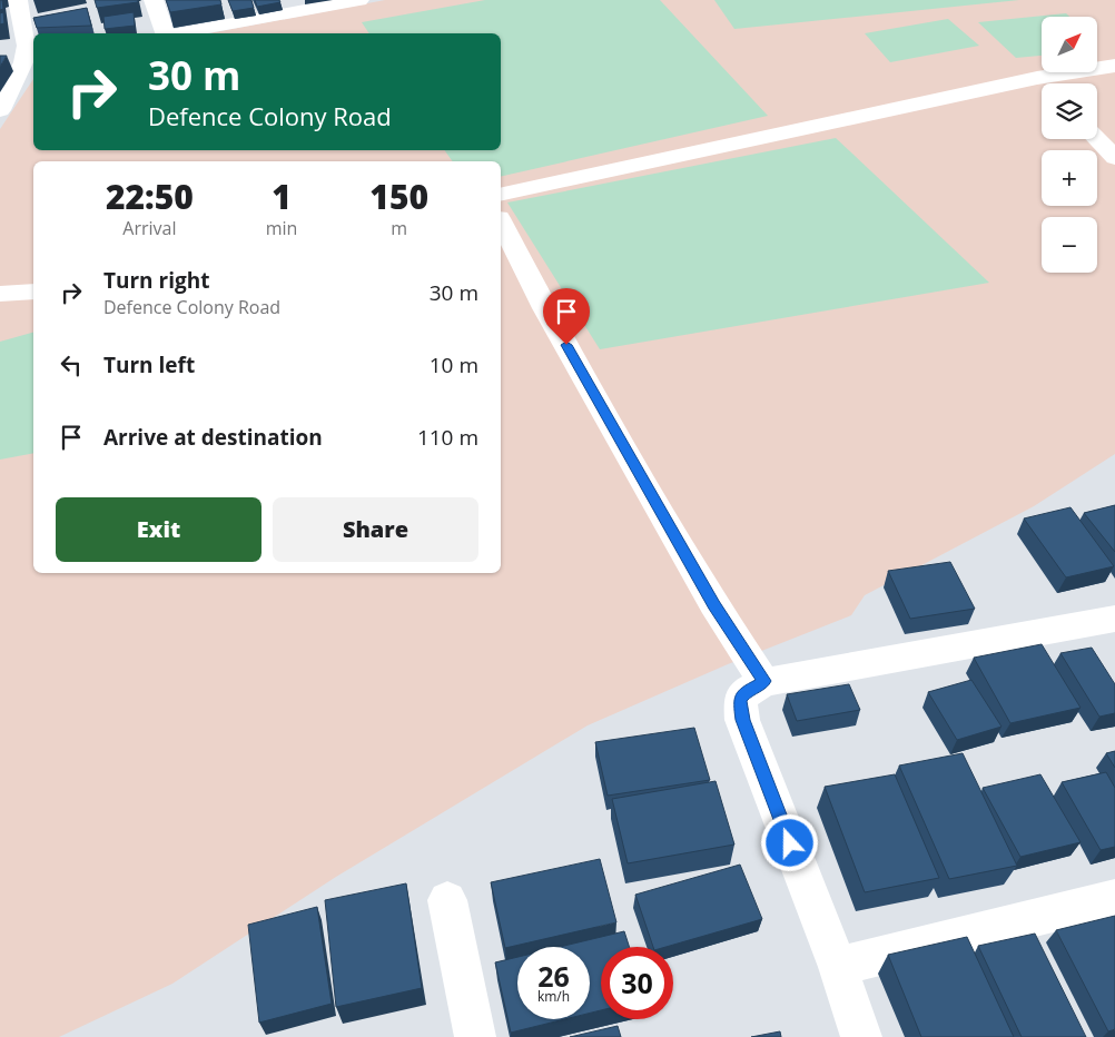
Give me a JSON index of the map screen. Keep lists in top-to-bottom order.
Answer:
{
  "north": "top right",
  "page": {
    "map_buttons": ["+", "−"],
    "turn": ["30 m", "Defence Colony Road"],
    "eta": [
      "22:50",
      "Arrival",
      "1",
      "min",
      "150",
      "m"
    ],
    "list": [
      {
        "name": "Turn right",
        "note": "Defence Colony Road",
        "value": "30 m"
      },
      {
        "name": "Turn left",
        "value": "10 m"
      },
      {
        "name": "Arrive at destination",
        "value": "110 m"
      }
    ],
    "buttons": ["Exit", "Share"],
    "speed": "26 km/h",
    "limit": "30"
  }
}
